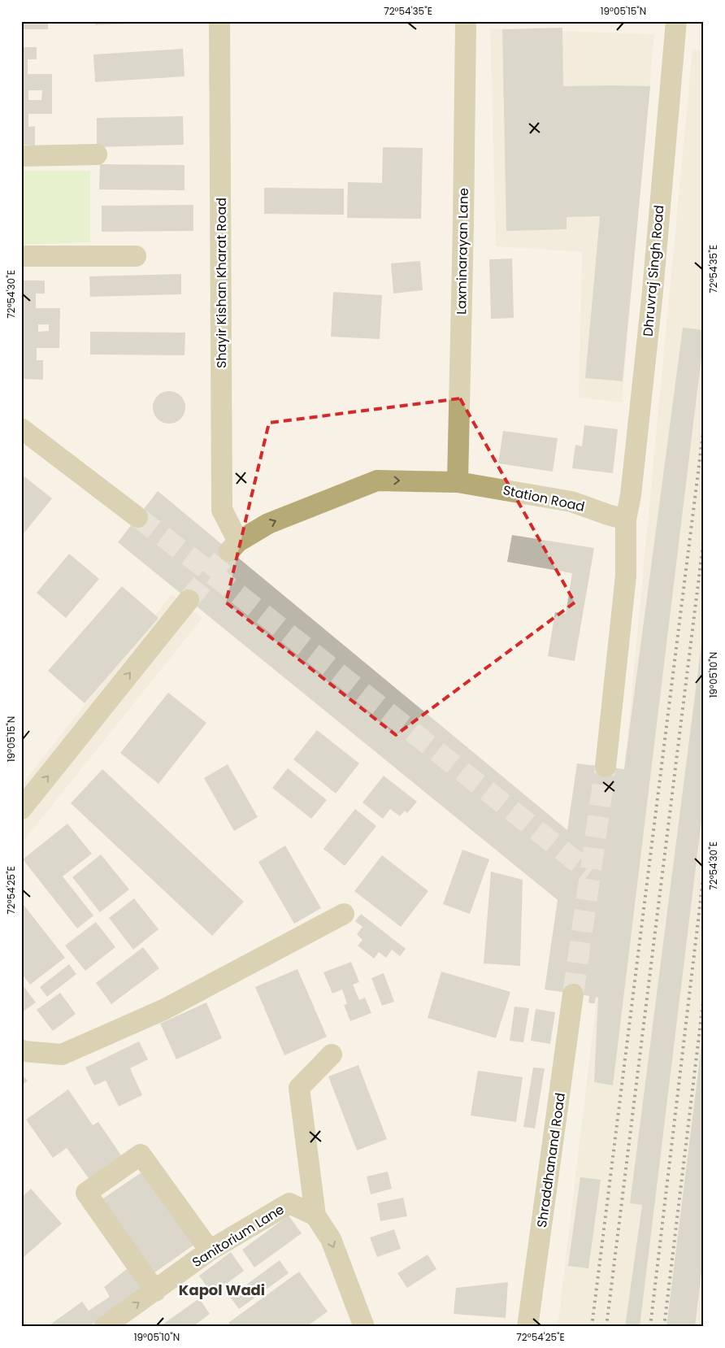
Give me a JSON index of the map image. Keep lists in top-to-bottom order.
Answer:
{
  "streets": {
    "street": [
      "Laxminarayan Lane",
      "Dhruvraj Singh Road",
      "Shayir Kishan Kharat Road",
      "Station Road",
      "Shraddhanand Road",
      "Sanitorium Lane"
    ]
  },
  "crossings": [
    ["Laxminarayan Lane", "Station Road"],
    ["Dhruvraj Singh Road", "Station Road"],
    ["Shayir Kishan Kharat Road", "Station Road"]
  ],
  "one_way": ["Station Road"],
  "districts": ["Kapol Wadi"],
  "coordinates": [
    "72°54'35\"E",
    "19°05'15\"N",
    "72°54'30\"E",
    "19°05'10\"N",
    "72°54'25\"E"
  ]
}
